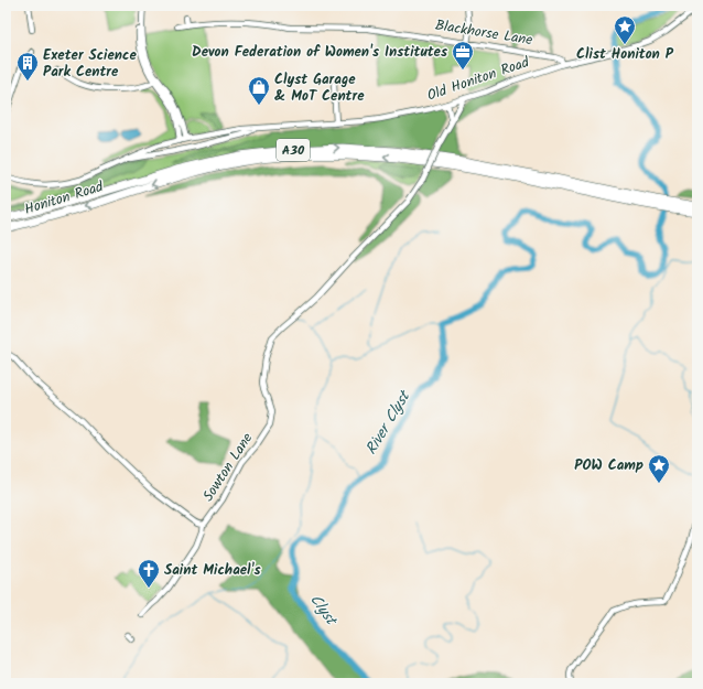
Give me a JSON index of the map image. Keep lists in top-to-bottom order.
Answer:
{
  "streets": {
    "highway": ["A30", "Honiton Road"],
    "street": ["Blackhorse Lane", "Old Honiton Road", "Sowton Lane"]
  },
  "crossings": [
    ["Blackhorse Lane", "Old Honiton Road"],
    ["Old Honiton Road", "Sowton Lane"],
    ["A30", "Honiton Road"]
  ],
  "water": ["River Clyst", "Clyst"],
  "places": {
    "place": ["Clist Honiton P", "POW Camp"],
    "office": ["Devon Federation of Women's Institutes"],
    "building": ["Exeter Science Park Centre"],
    "shop": ["Clyst Garage & MoT Centre"],
    "church": ["Saint Michael's"]
  }
}
